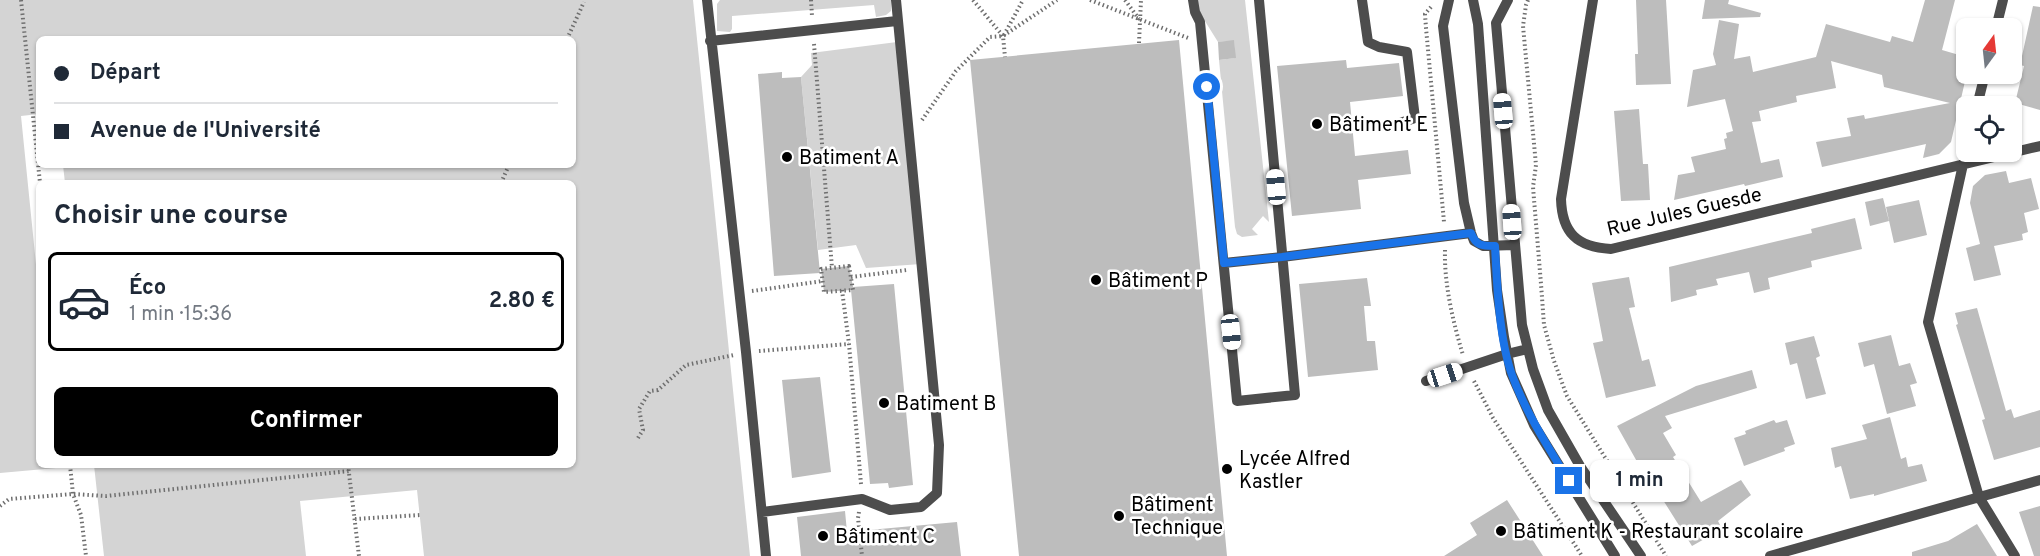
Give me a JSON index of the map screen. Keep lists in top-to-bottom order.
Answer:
{
  "streets": {
    "street": ["Rue Jules Guesde"]
  },
  "places": [
    "Bâtiment E",
    "Batiment A",
    "Bâtiment P",
    "Batiment B",
    "Lycée Alfred Kastler",
    "Bâtiment Technique",
    "Bâtiment K - Restaurant scolaire",
    "Bâtiment C"
  ],
  "north": "top",
  "page": {
    "banner": ["Départ", "Avenue de l'Université"],
    "heading": "Choisir une course",
    "list": [
      {
        "name": "Éco",
        "note": "1 min · 15:36",
        "value": "2.80 €"
      }
    ],
    "buttons": "Confirmer",
    "bubble": "1 min"
  }
}
